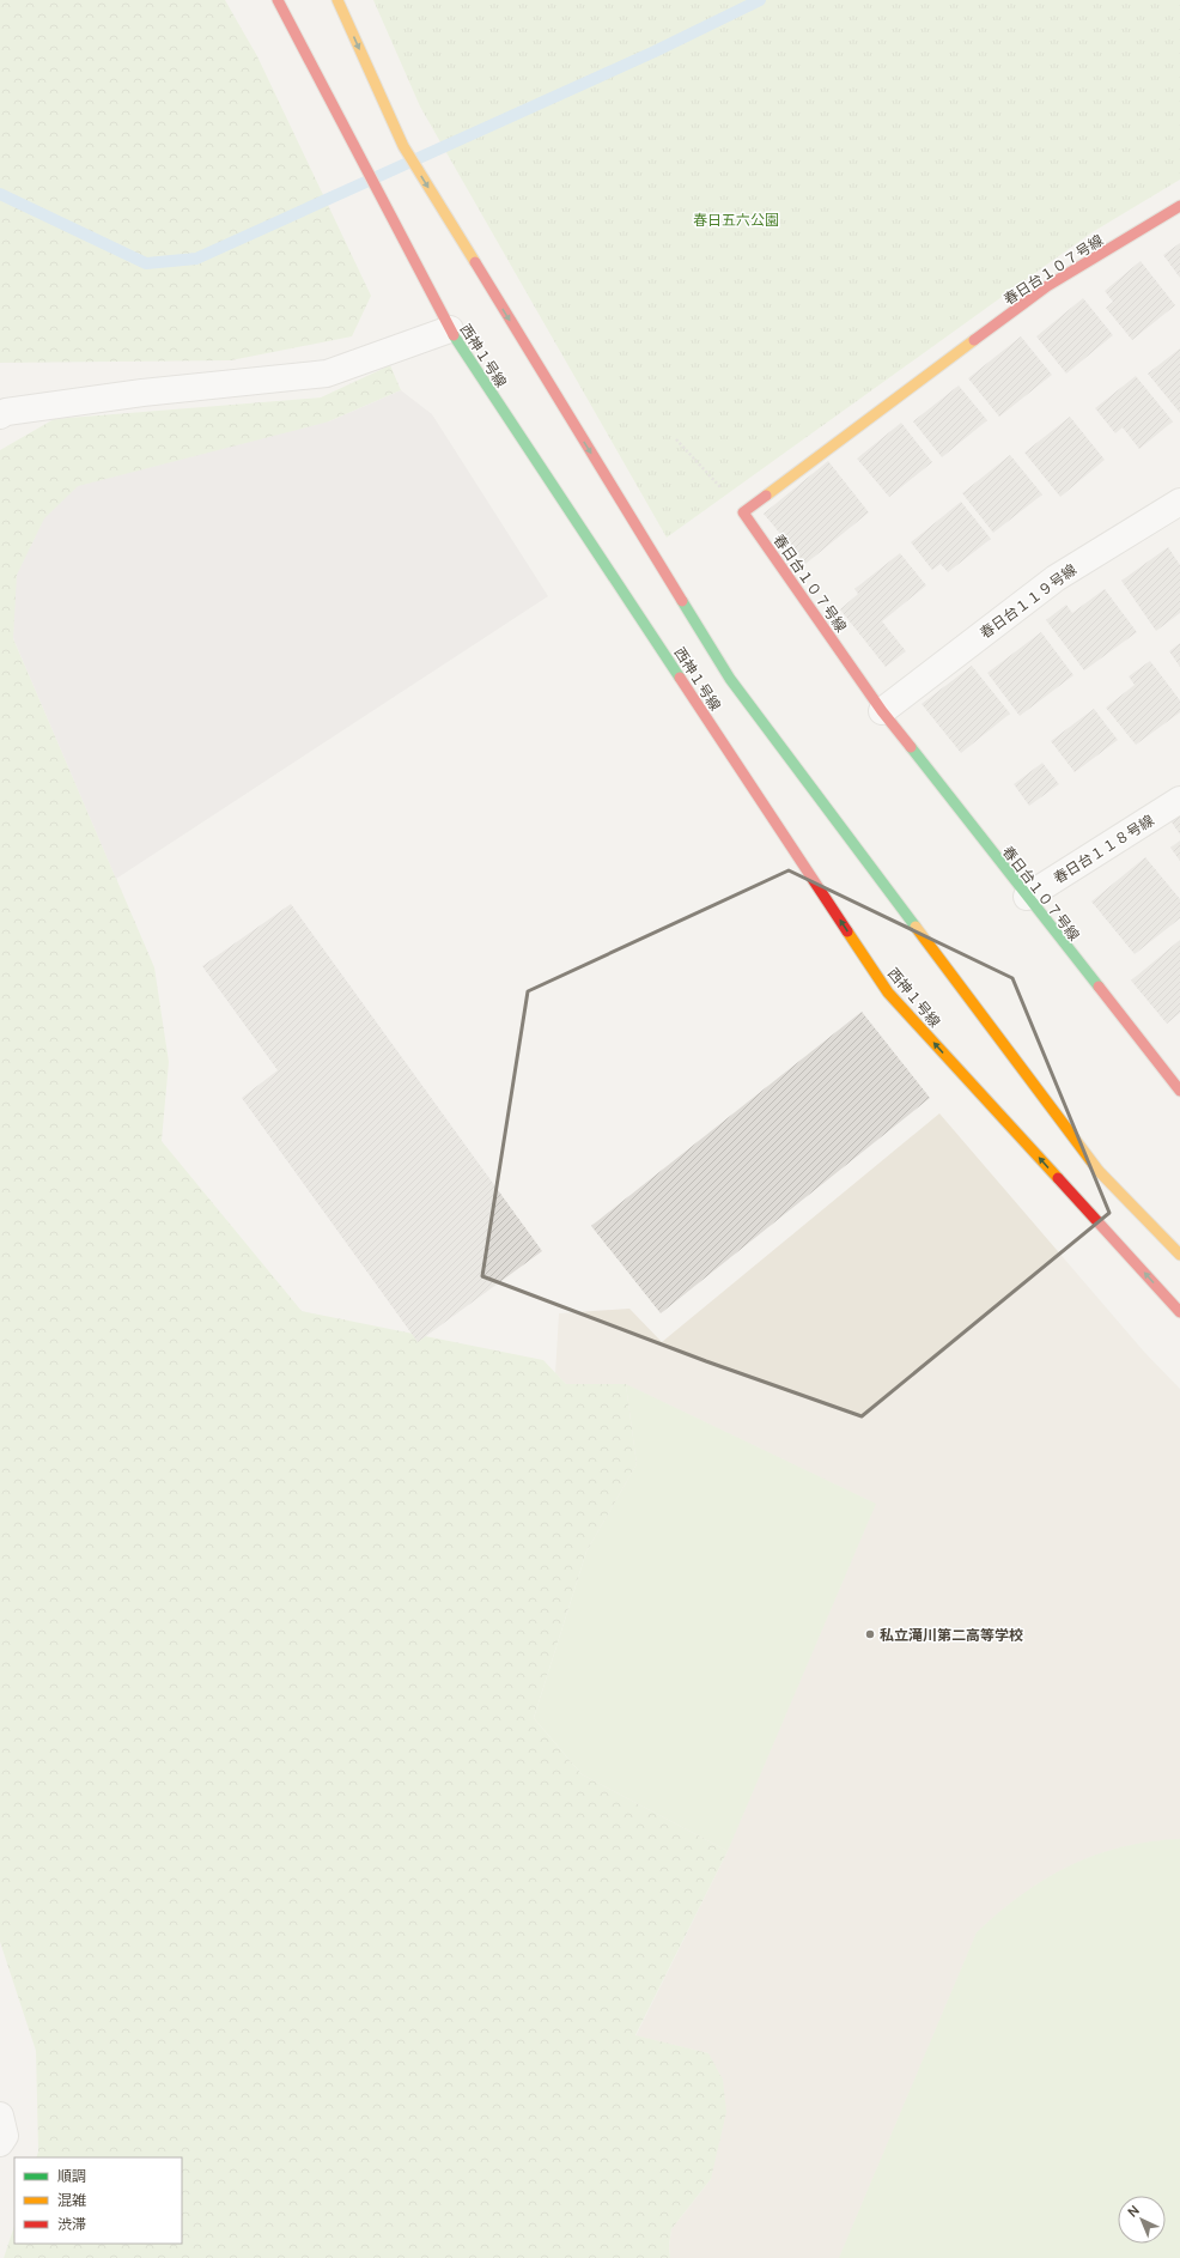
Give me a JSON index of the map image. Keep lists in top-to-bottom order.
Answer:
{
  "streets": {
    "street": [
      "春日台１０７号線",
      "西神１号線",
      "春日台１１９号線",
      "春日台１１８号線"
    ]
  },
  "crossings": [
    ["春日台１０７号線", "春日台１１９号線"],
    ["春日台１０７号線", "春日台１１８号線"]
  ],
  "parks": ["春日五六公園"],
  "places": ["私立滝川第二高等学校"],
  "legend": ["順調", "混雑", "渋滞"],
  "north": "top left"
}
